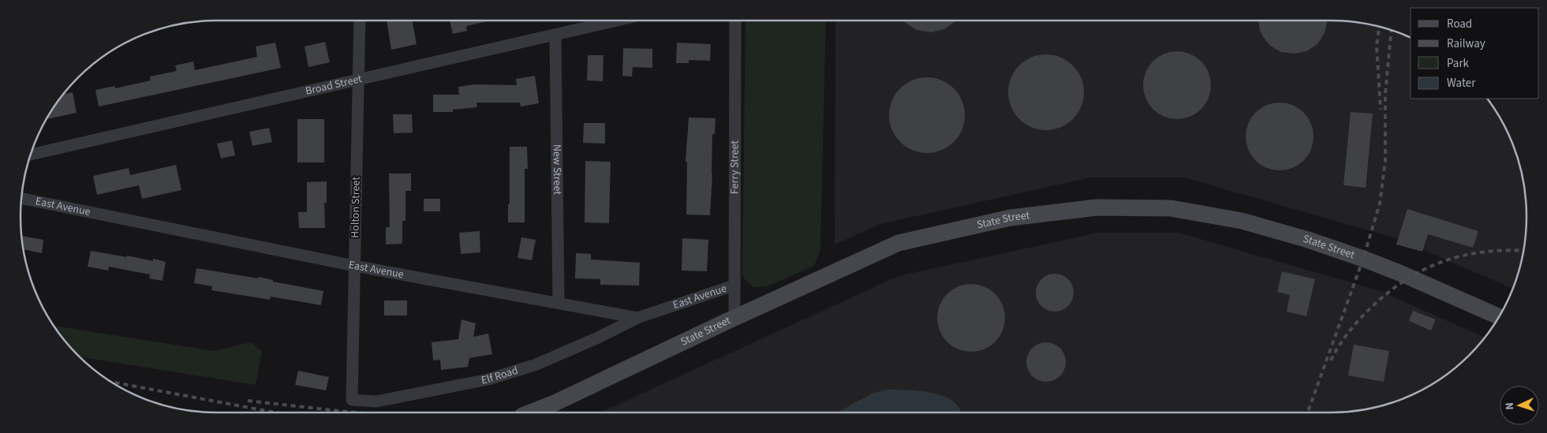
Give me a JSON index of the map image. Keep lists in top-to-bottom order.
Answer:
{
  "streets": {
    "street": [
      "Broad Street",
      "Ferry Street",
      "New Street",
      "East Avenue",
      "Holton Street",
      "State Street",
      "Elf Road"
    ]
  },
  "crossings": [
    ["Broad Street", "New Street"],
    ["Broad Street", "Holton Street"],
    ["Ferry Street", "East Avenue"],
    ["Ferry Street", "State Street"],
    ["New Street", "East Avenue"],
    ["East Avenue", "Holton Street"],
    ["East Avenue", "Elf Road"],
    ["Holton Street", "Elf Road"]
  ],
  "legend": [
    "Road",
    "Railway",
    "Park",
    "Water"
  ],
  "north": "left"
}
